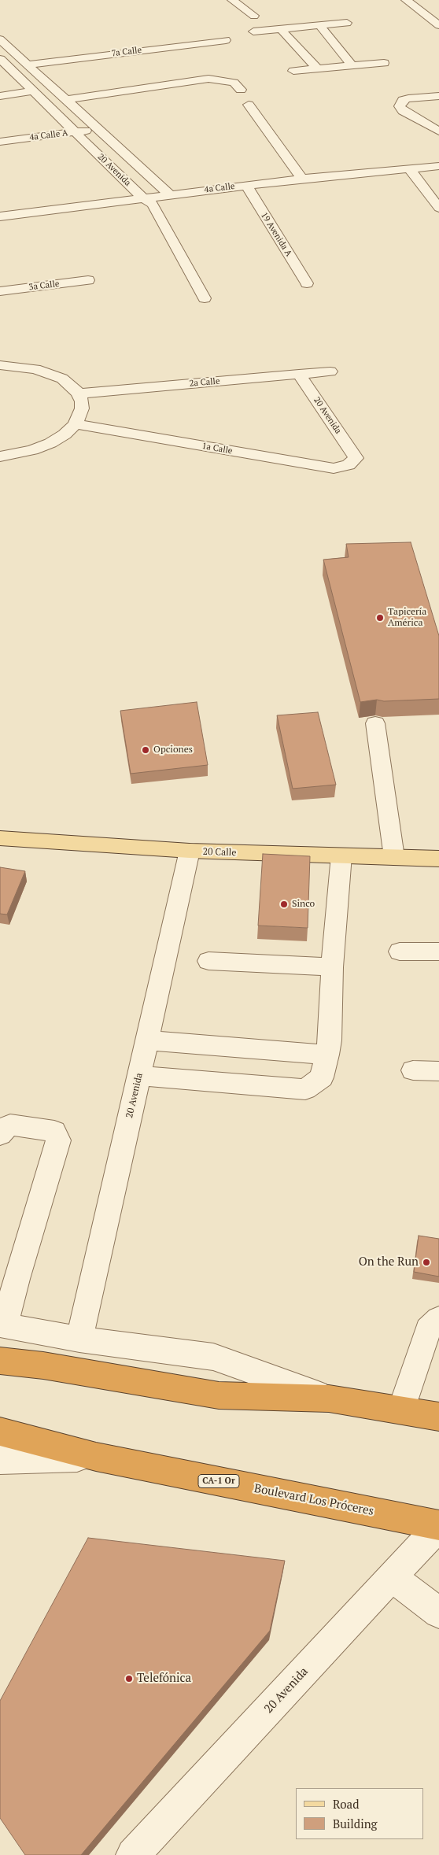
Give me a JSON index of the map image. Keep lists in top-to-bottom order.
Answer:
{
  "streets": {
    "highway": ["CA-1 Or", "Boulevard Los Próceres"],
    "main road": ["20 Calle"],
    "street": [
      "7a Calle",
      "4a Calle A",
      "20 Avenida",
      "4a Calle",
      "19 Avenida A",
      "3a Calle",
      "2a Calle",
      "1a Calle"
    ]
  },
  "crossings": [
    ["7a Calle", "20 Avenida"],
    ["4a Calle A", "20 Avenida"],
    ["20 Avenida", "4a Calle"],
    ["20 Avenida", "2a Calle"],
    ["20 Avenida", "1a Calle"],
    ["20 Avenida", "20 Calle"],
    ["20 Avenida", "Boulevard Los Próceres"],
    ["4a Calle", "19 Avenida A"]
  ],
  "places": [
    "Tapicería América",
    "Opciones",
    "Sinco",
    "On the Run",
    "Telefónica"
  ],
  "legend": ["Road", "Building"]
}
